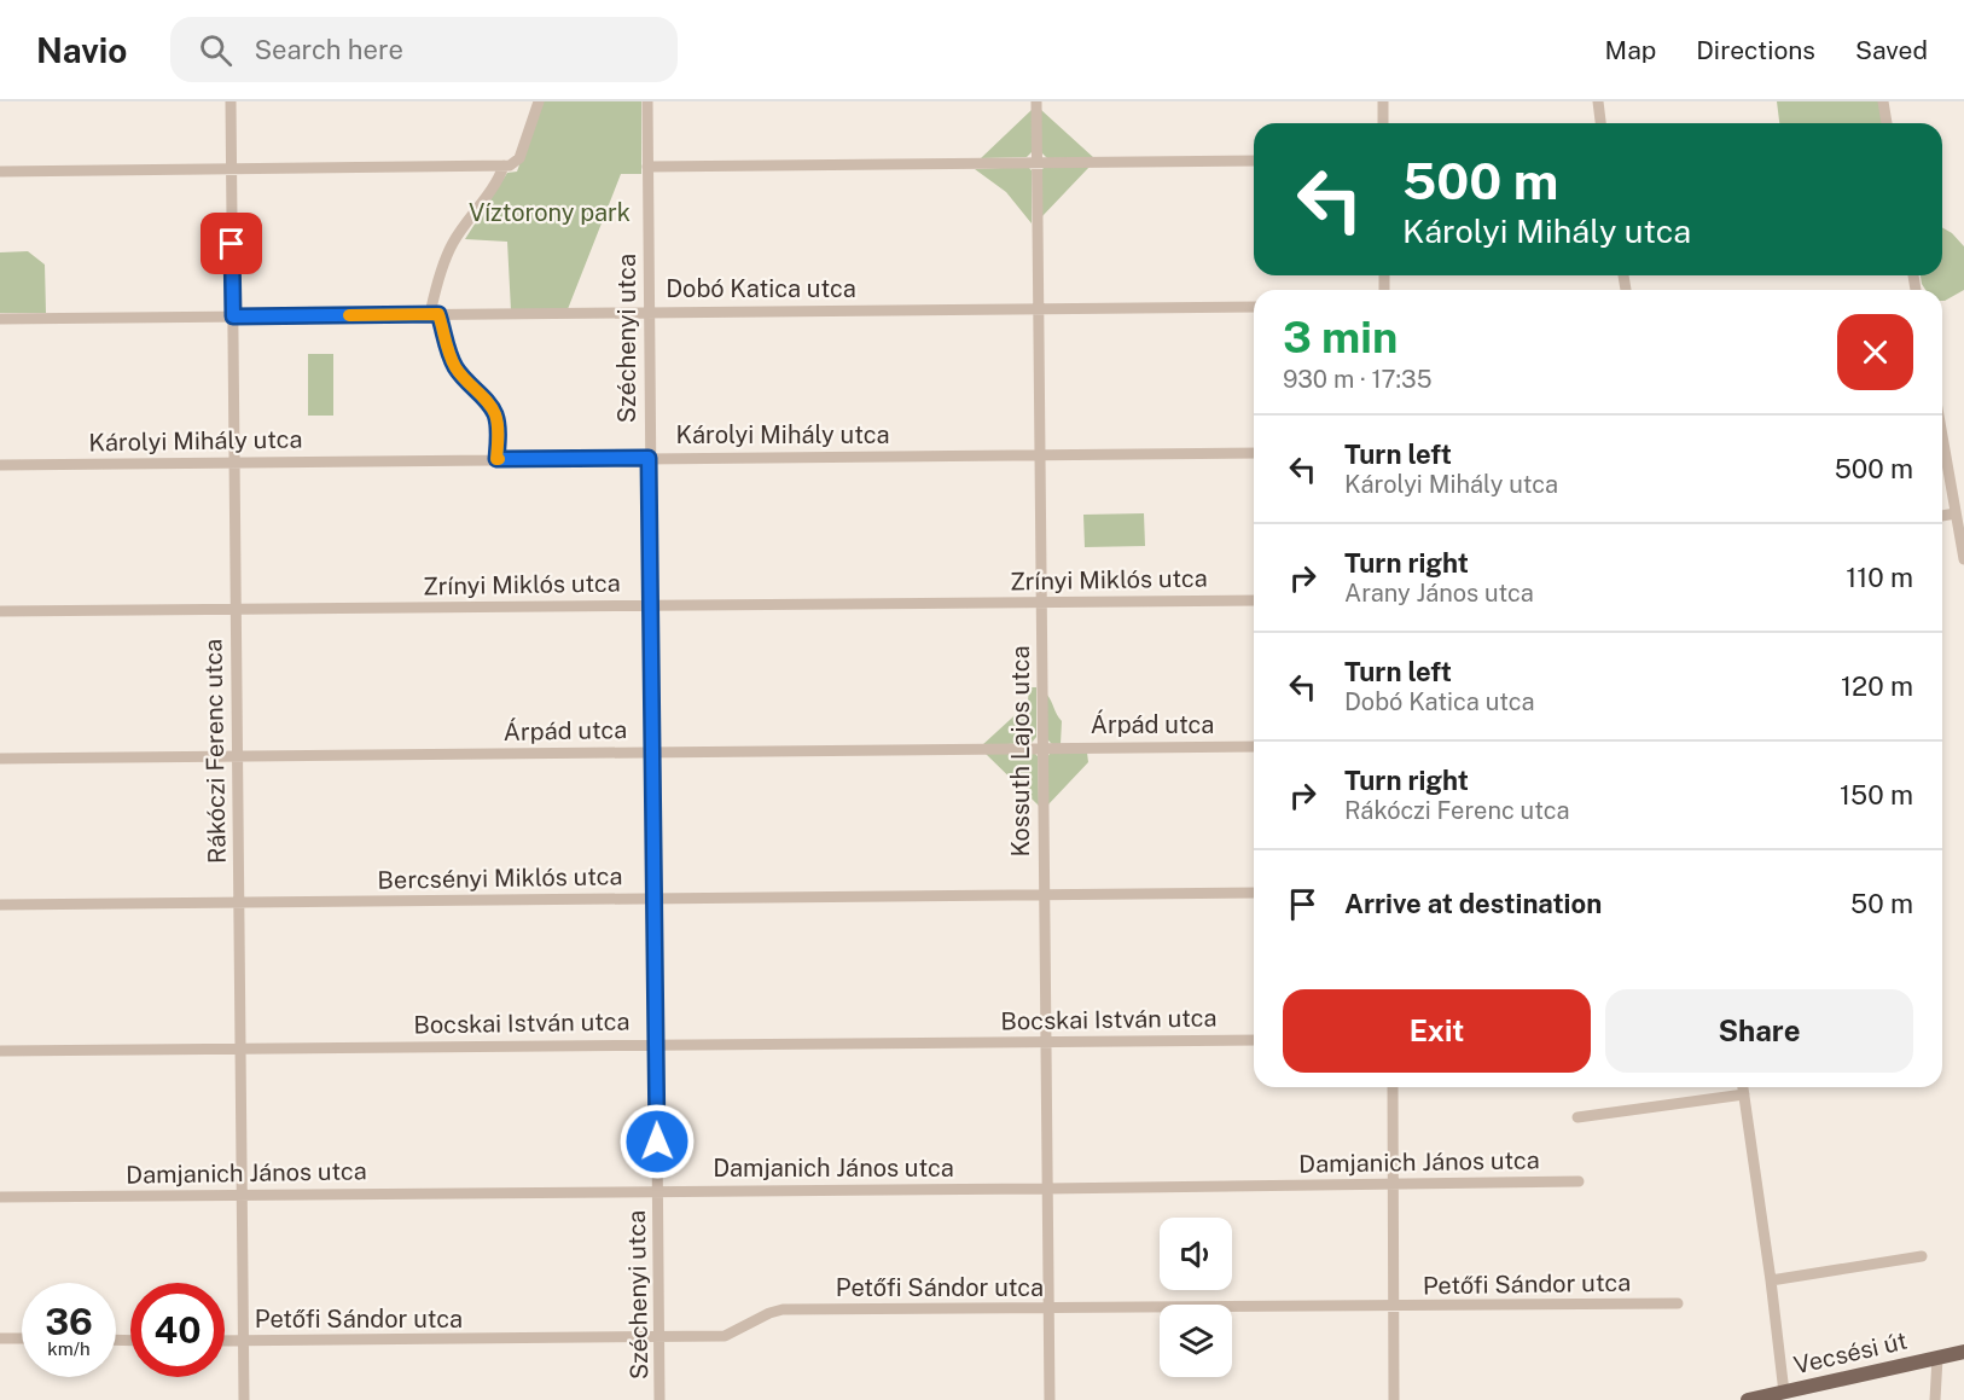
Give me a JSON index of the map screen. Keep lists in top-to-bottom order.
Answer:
{
  "streets": {
    "main road": ["Vecsési út"],
    "street": [
      "Dobó Katica utca",
      "Széchenyi utca",
      "Károlyi Mihály utca",
      "Zrínyi Miklós utca",
      "Árpád utca",
      "Rákóczi Ferenc utca",
      "Kossuth Lajos utca",
      "Bercsényi Miklós utca",
      "Bocskai István utca",
      "Damjanich János utca",
      "Petőfi Sándor utca"
    ]
  },
  "crossings": [
    ["Dobó Katica utca", "Széchenyi utca"],
    ["Dobó Katica utca", "Rákóczi Ferenc utca"],
    ["Dobó Katica utca", "Kossuth Lajos utca"],
    ["Széchenyi utca", "Károlyi Mihály utca"],
    ["Széchenyi utca", "Zrínyi Miklós utca"],
    ["Széchenyi utca", "Árpád utca"],
    ["Széchenyi utca", "Bercsényi Miklós utca"],
    ["Széchenyi utca", "Bocskai István utca"],
    ["Széchenyi utca", "Damjanich János utca"],
    ["Széchenyi utca", "Petőfi Sándor utca"],
    ["Károlyi Mihály utca", "Rákóczi Ferenc utca"],
    ["Károlyi Mihály utca", "Kossuth Lajos utca"],
    ["Zrínyi Miklós utca", "Rákóczi Ferenc utca"],
    ["Zrínyi Miklós utca", "Kossuth Lajos utca"],
    ["Árpád utca", "Rákóczi Ferenc utca"],
    ["Árpád utca", "Kossuth Lajos utca"],
    ["Rákóczi Ferenc utca", "Bercsényi Miklós utca"],
    ["Rákóczi Ferenc utca", "Bocskai István utca"],
    ["Rákóczi Ferenc utca", "Damjanich János utca"],
    ["Rákóczi Ferenc utca", "Petőfi Sándor utca"],
    ["Kossuth Lajos utca", "Bercsényi Miklós utca"],
    ["Kossuth Lajos utca", "Bocskai István utca"],
    ["Kossuth Lajos utca", "Damjanich János utca"],
    ["Kossuth Lajos utca", "Petőfi Sándor utca"]
  ],
  "parks": ["Víztorony park"],
  "page": {
    "header": "Navio",
    "search": "Search here",
    "nav": ["Map", "Directions", "Saved"],
    "turn": ["500 m", "Károlyi Mihály utca"],
    "heading": ["3 min", "930 m · 17:35"],
    "list": [
      {
        "name": "Turn left",
        "note": "Károlyi Mihály utca",
        "value": "500 m"
      },
      {
        "name": "Turn right",
        "note": "Arany János utca",
        "value": "110 m"
      },
      {
        "name": "Turn left",
        "note": "Dobó Katica utca",
        "value": "120 m"
      },
      {
        "name": "Turn right",
        "note": "Rákóczi Ferenc utca",
        "value": "150 m"
      },
      {
        "name": "Arrive at destination",
        "value": "50 m"
      }
    ],
    "buttons": ["Exit", "Share"],
    "speed": "36 km/h",
    "limit": "40"
  }
}
